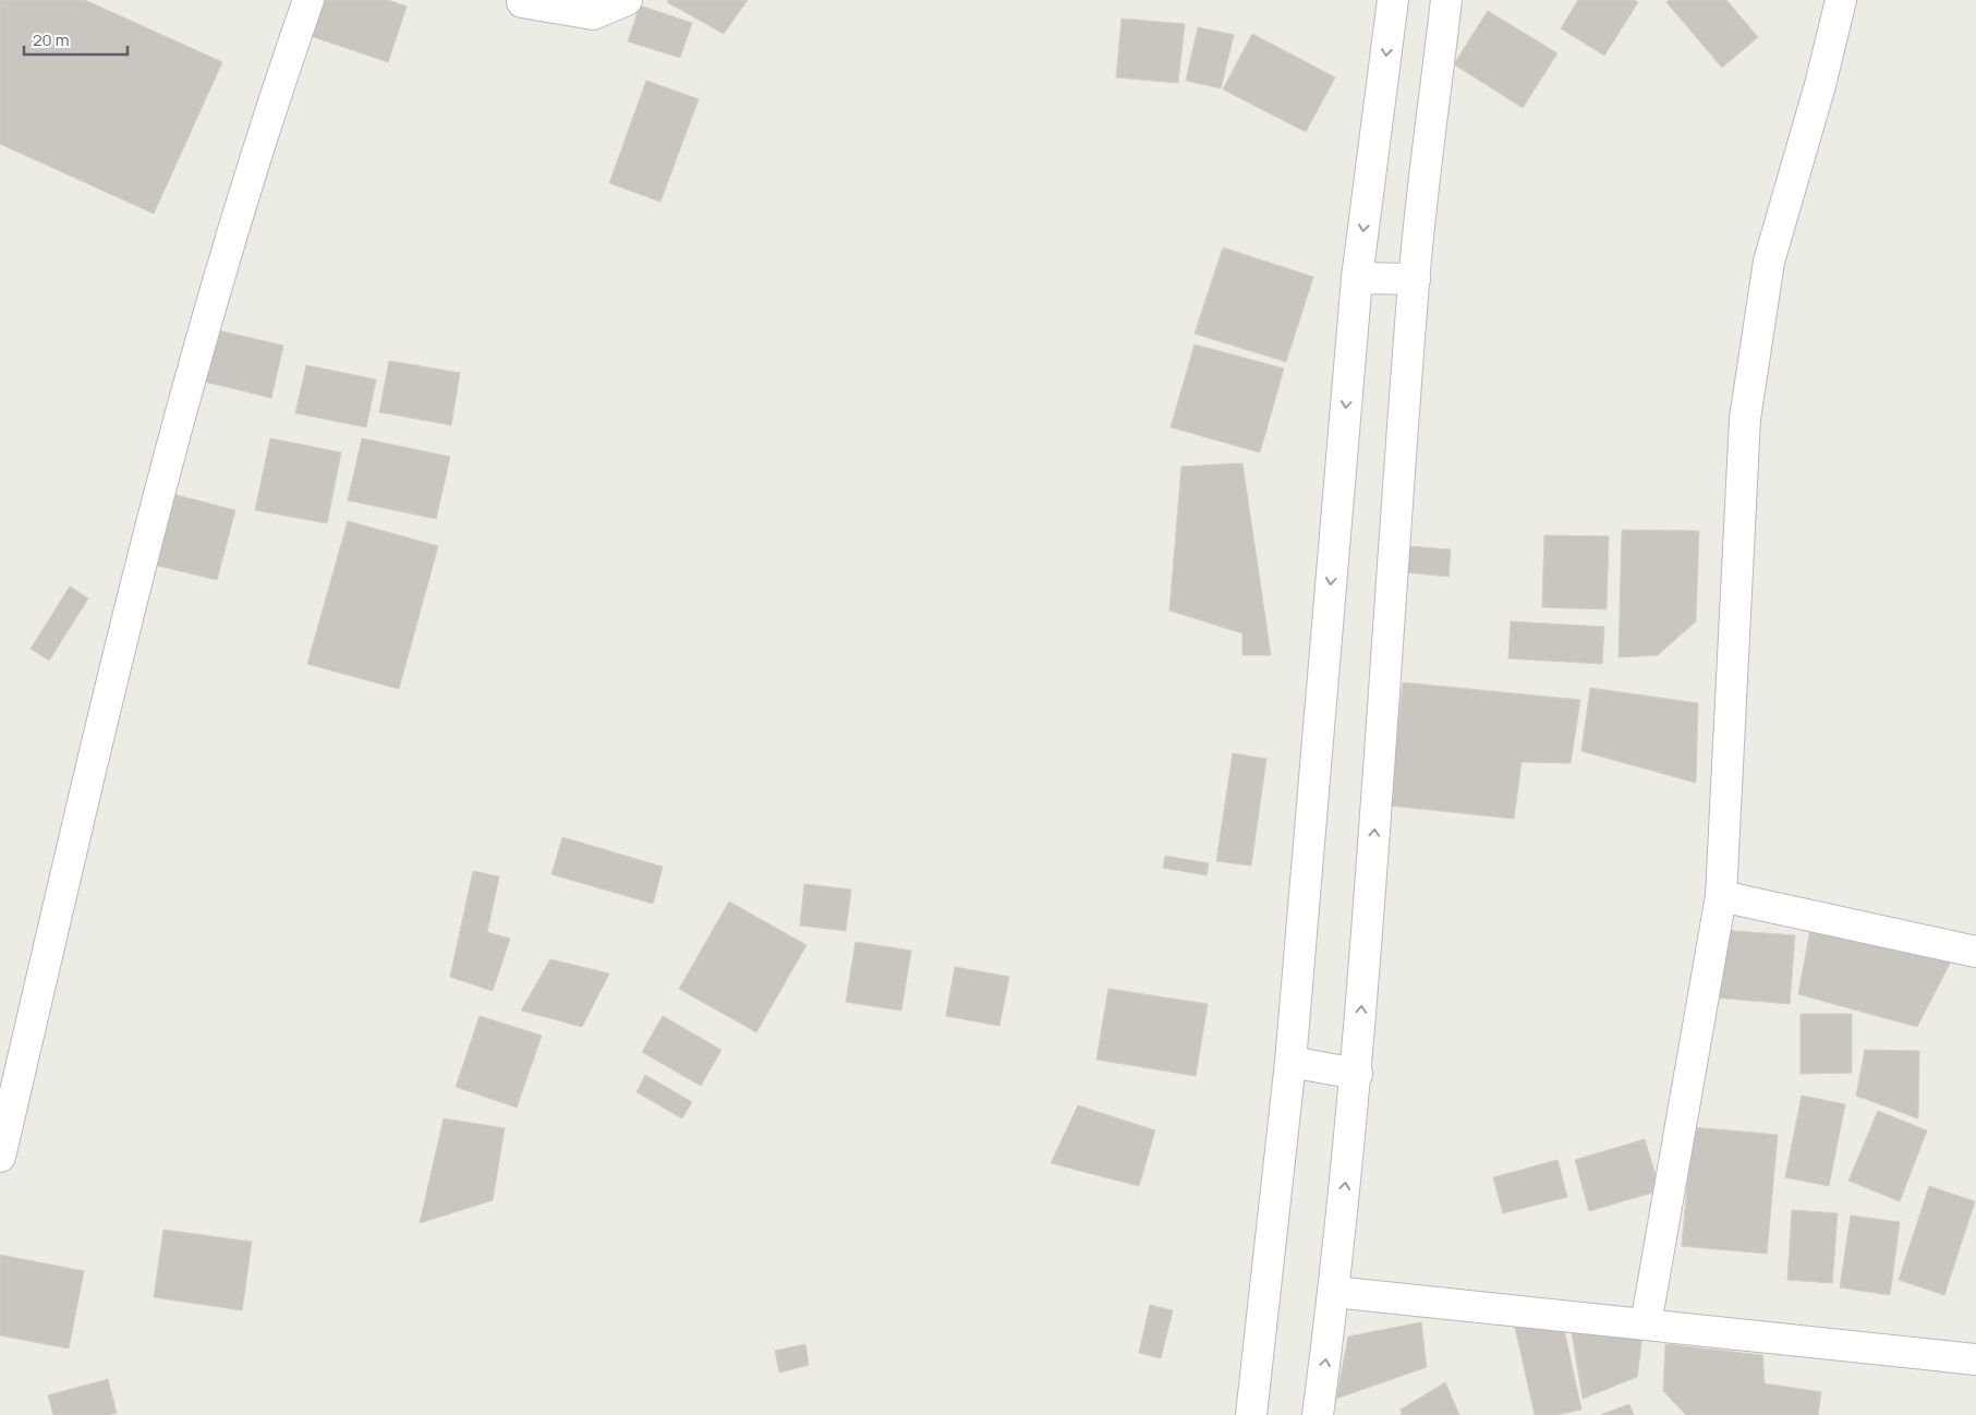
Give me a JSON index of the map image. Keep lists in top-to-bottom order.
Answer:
{
  "scale_bar": "20 m"
}
